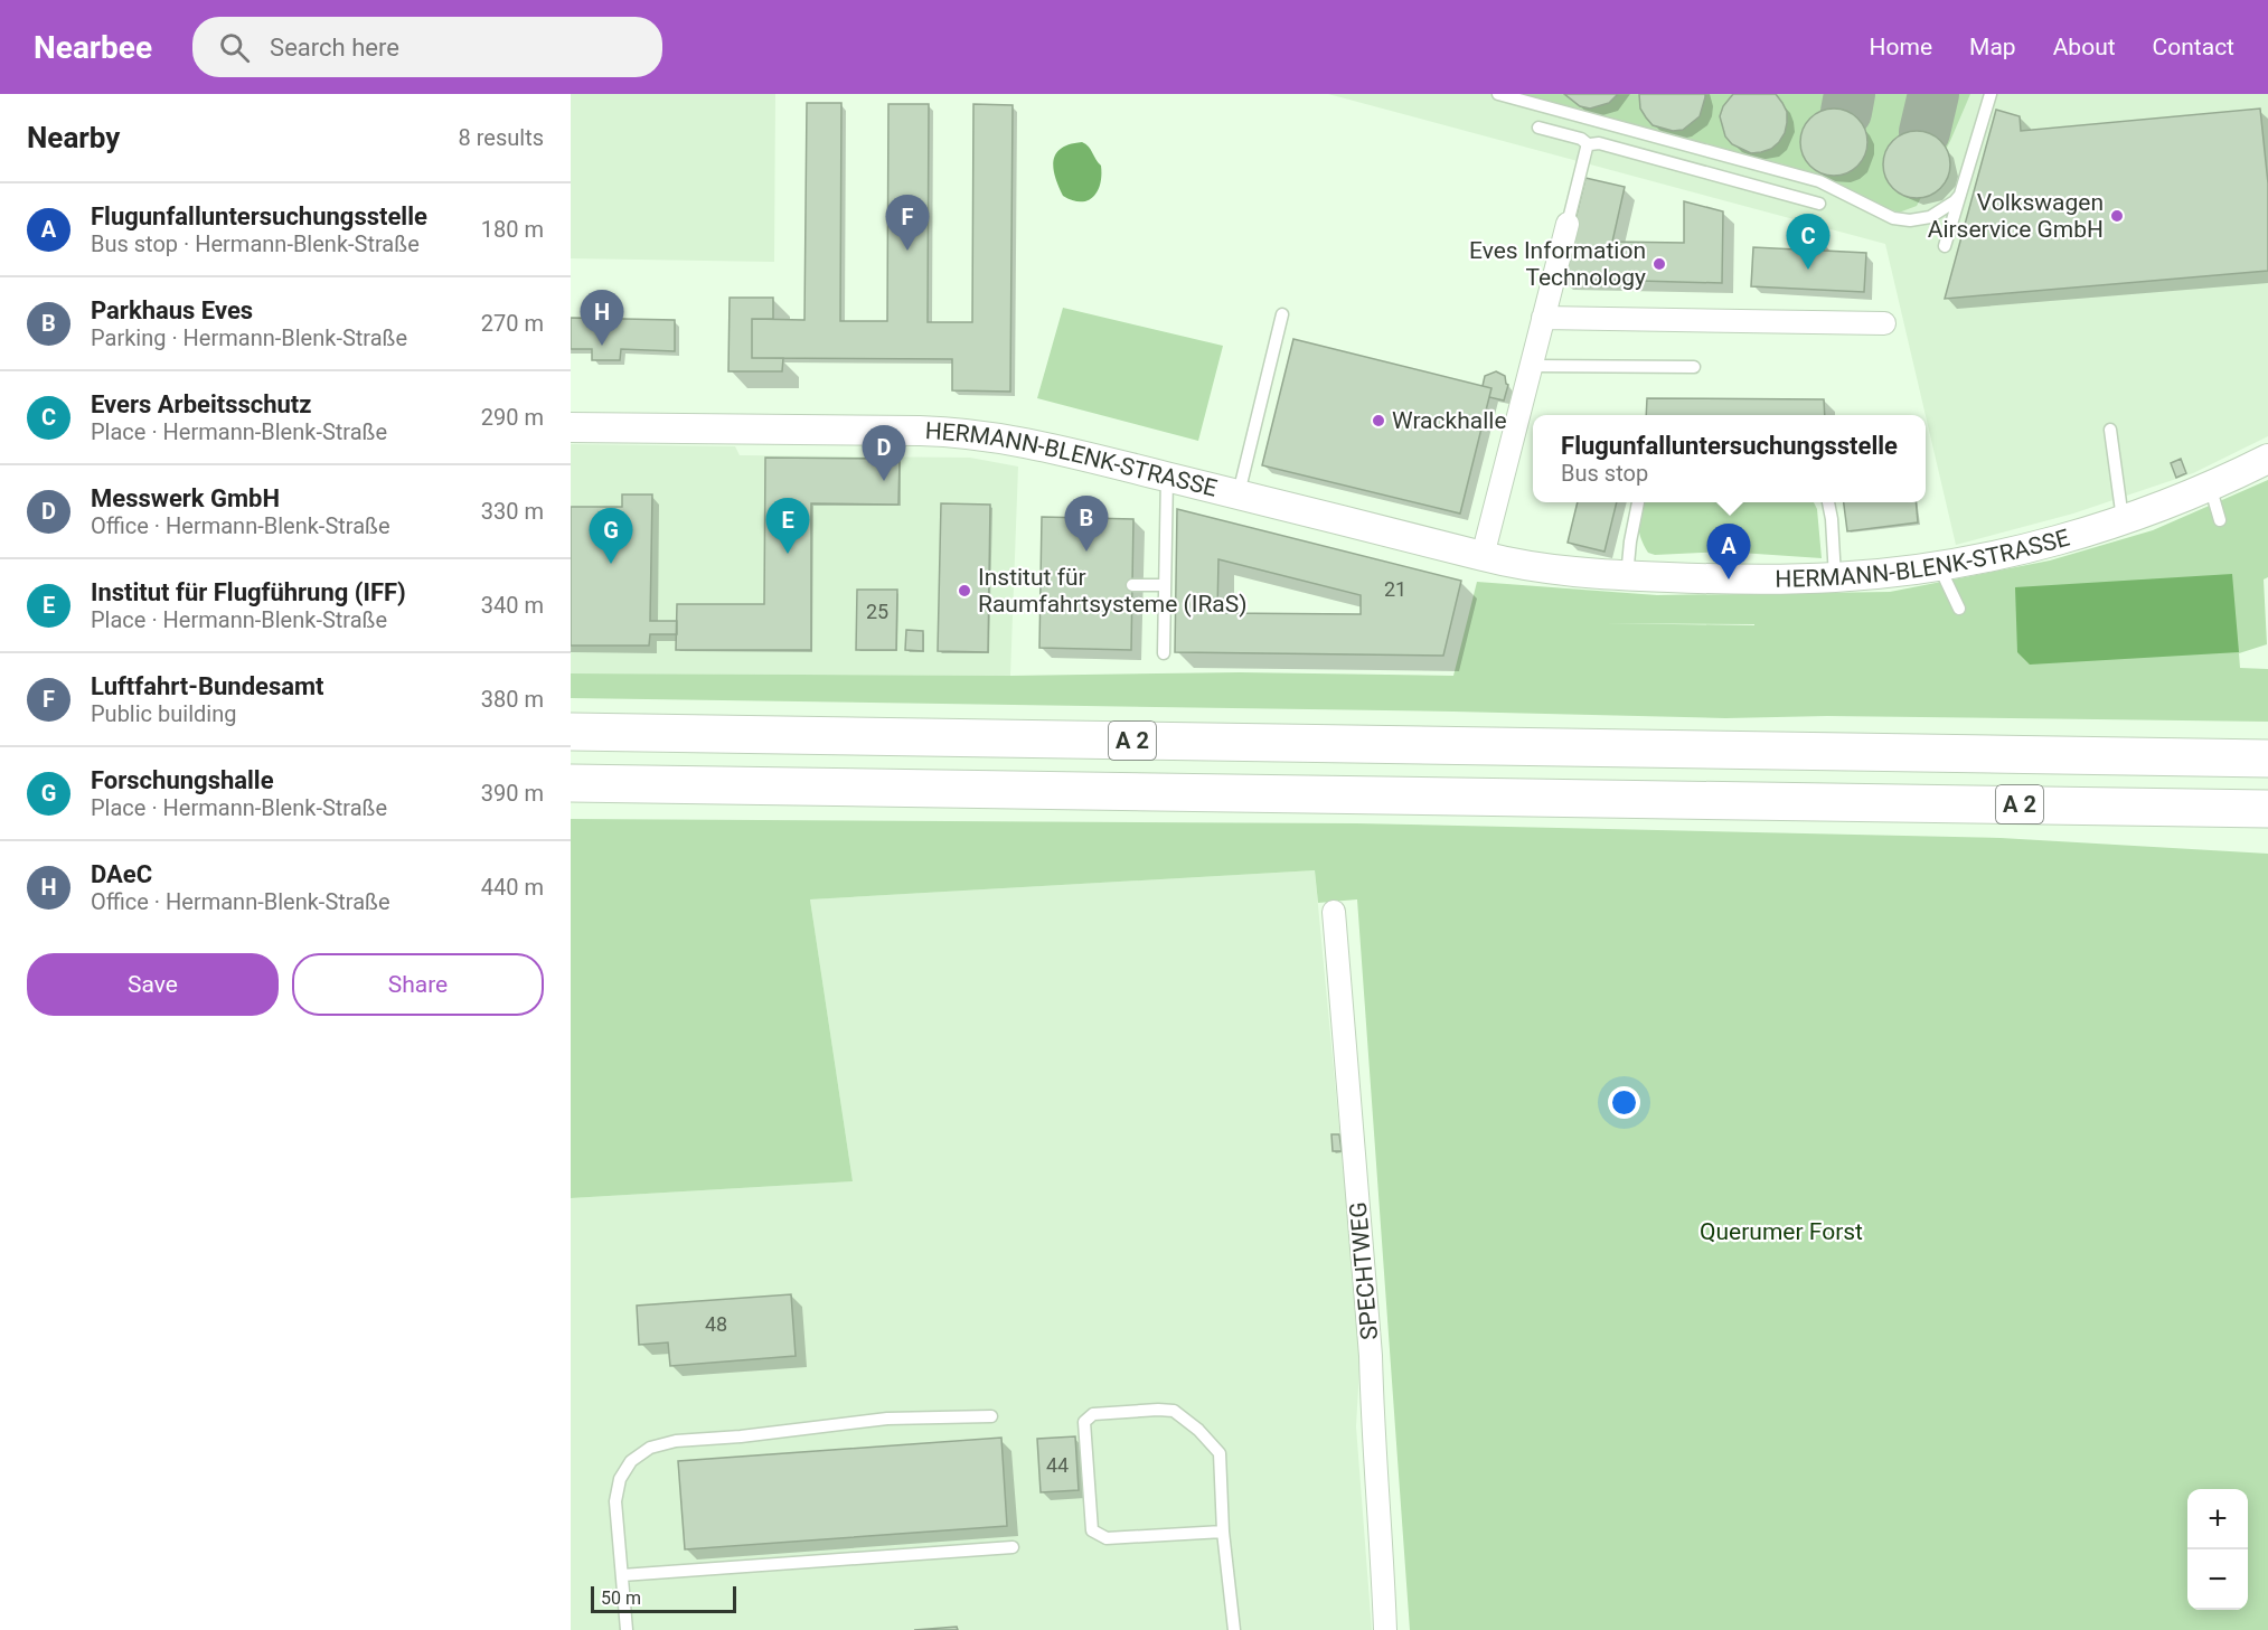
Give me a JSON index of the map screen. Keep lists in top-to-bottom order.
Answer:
{
  "streets": {
    "highway": ["A 2"],
    "street": ["HERMANN-BLENK-STRASSE", "SPECHTWEG"]
  },
  "parks": ["Querumer Forst"],
  "places": [
    "Volkswagen Airservice GmbH",
    "Eves Information Technology",
    "Wrackhalle",
    "Institut für Raumfahrtsysteme (IRaS)"
  ],
  "house_numbers": [
    "21",
    "25",
    "48",
    "44"
  ],
  "scale_bar": "50 m",
  "page": {
    "header": "Nearbee",
    "search": "Search here",
    "nav": [
      "Home",
      "Map",
      "About",
      "Contact"
    ],
    "heading": ["Nearby", "8 results"],
    "list": [
      {
        "mark": "A",
        "name": "Flugunfalluntersuchungsstelle",
        "note": "Bus stop · Hermann-Blenk-Straße",
        "value": "180 m"
      },
      {
        "mark": "B",
        "name": "Parkhaus Eves",
        "note": "Parking · Hermann-Blenk-Straße",
        "value": "270 m"
      },
      {
        "mark": "C",
        "name": "Evers Arbeitsschutz",
        "note": "Place · Hermann-Blenk-Straße",
        "value": "290 m"
      },
      {
        "mark": "D",
        "name": "Messwerk GmbH",
        "note": "Office · Hermann-Blenk-Straße",
        "value": "330 m"
      },
      {
        "mark": "E",
        "name": "Institut für Flugführung (IFF)",
        "note": "Place · Hermann-Blenk-Straße",
        "value": "340 m"
      },
      {
        "mark": "F",
        "name": "Luftfahrt-Bundesamt",
        "note": "Public building",
        "value": "380 m"
      },
      {
        "mark": "G",
        "name": "Forschungshalle",
        "note": "Place · Hermann-Blenk-Straße",
        "value": "390 m"
      },
      {
        "mark": "H",
        "name": "DAeC",
        "note": "Office · Hermann-Blenk-Straße",
        "value": "440 m"
      }
    ],
    "pins": [
      "F",
      "C",
      "H",
      "D",
      "B",
      "E",
      "G",
      "A"
    ],
    "popup": ["Flugunfalluntersuchungsstelle", "Bus stop"],
    "buttons": ["Save", "Share"],
    "map_buttons": ["+", "−"],
    "scale": "50 m"
  }
}
